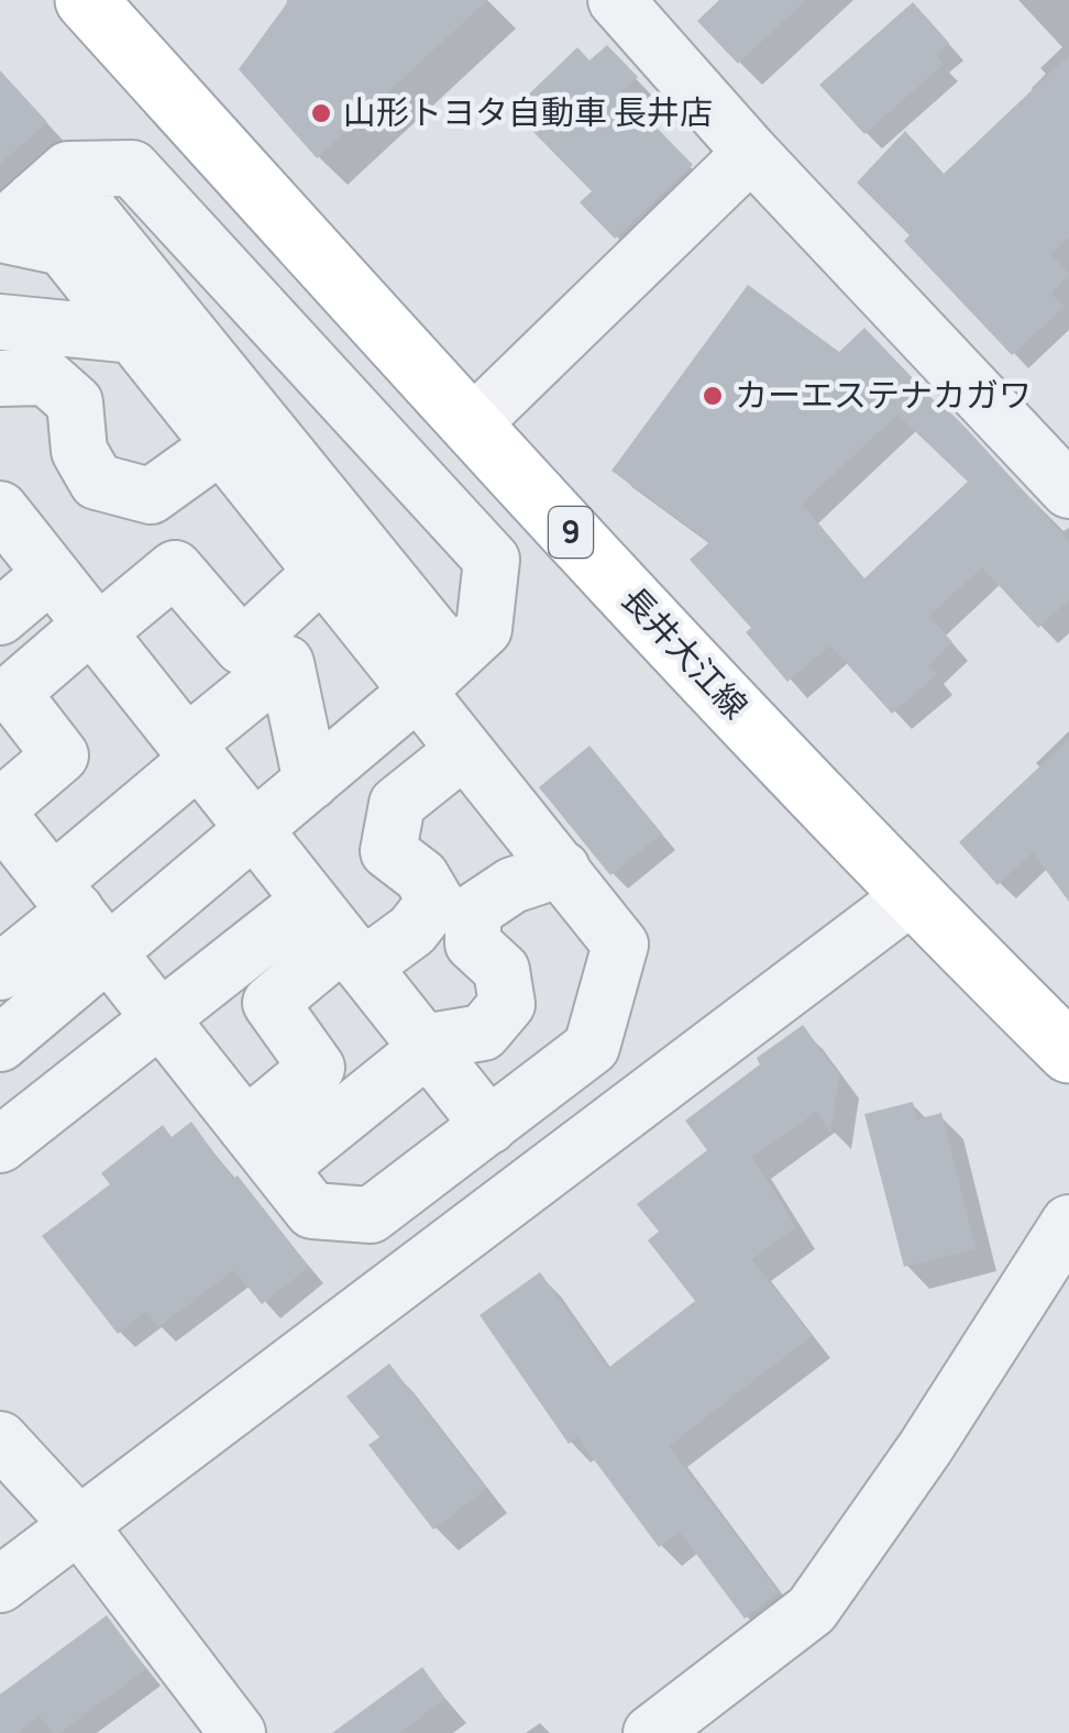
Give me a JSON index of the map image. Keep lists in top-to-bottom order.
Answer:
{
  "streets": {
    "main road": ["9", "長井大江線"]
  },
  "places": ["山形トヨタ自動車 長井店", "カーエステナカガワ"]
}
